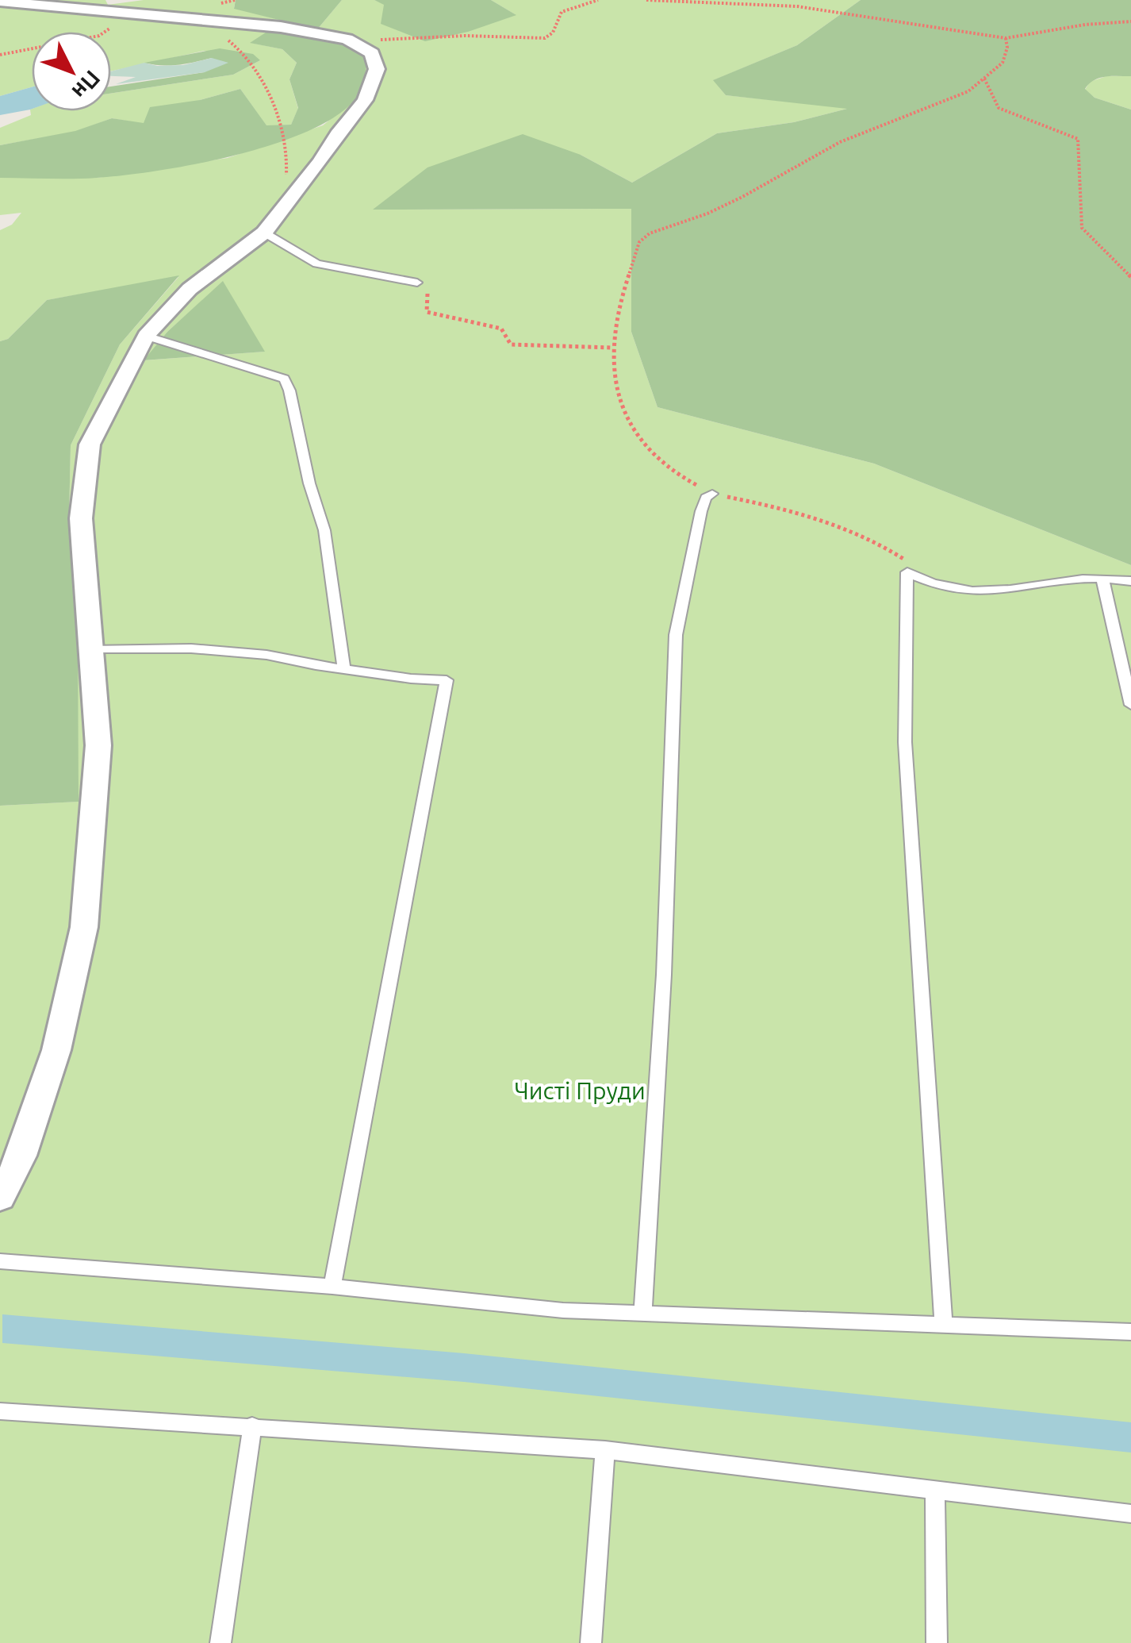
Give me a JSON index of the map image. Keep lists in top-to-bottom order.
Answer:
{
  "parks": ["Чисті Пруди"],
  "north": "bottom right"
}
